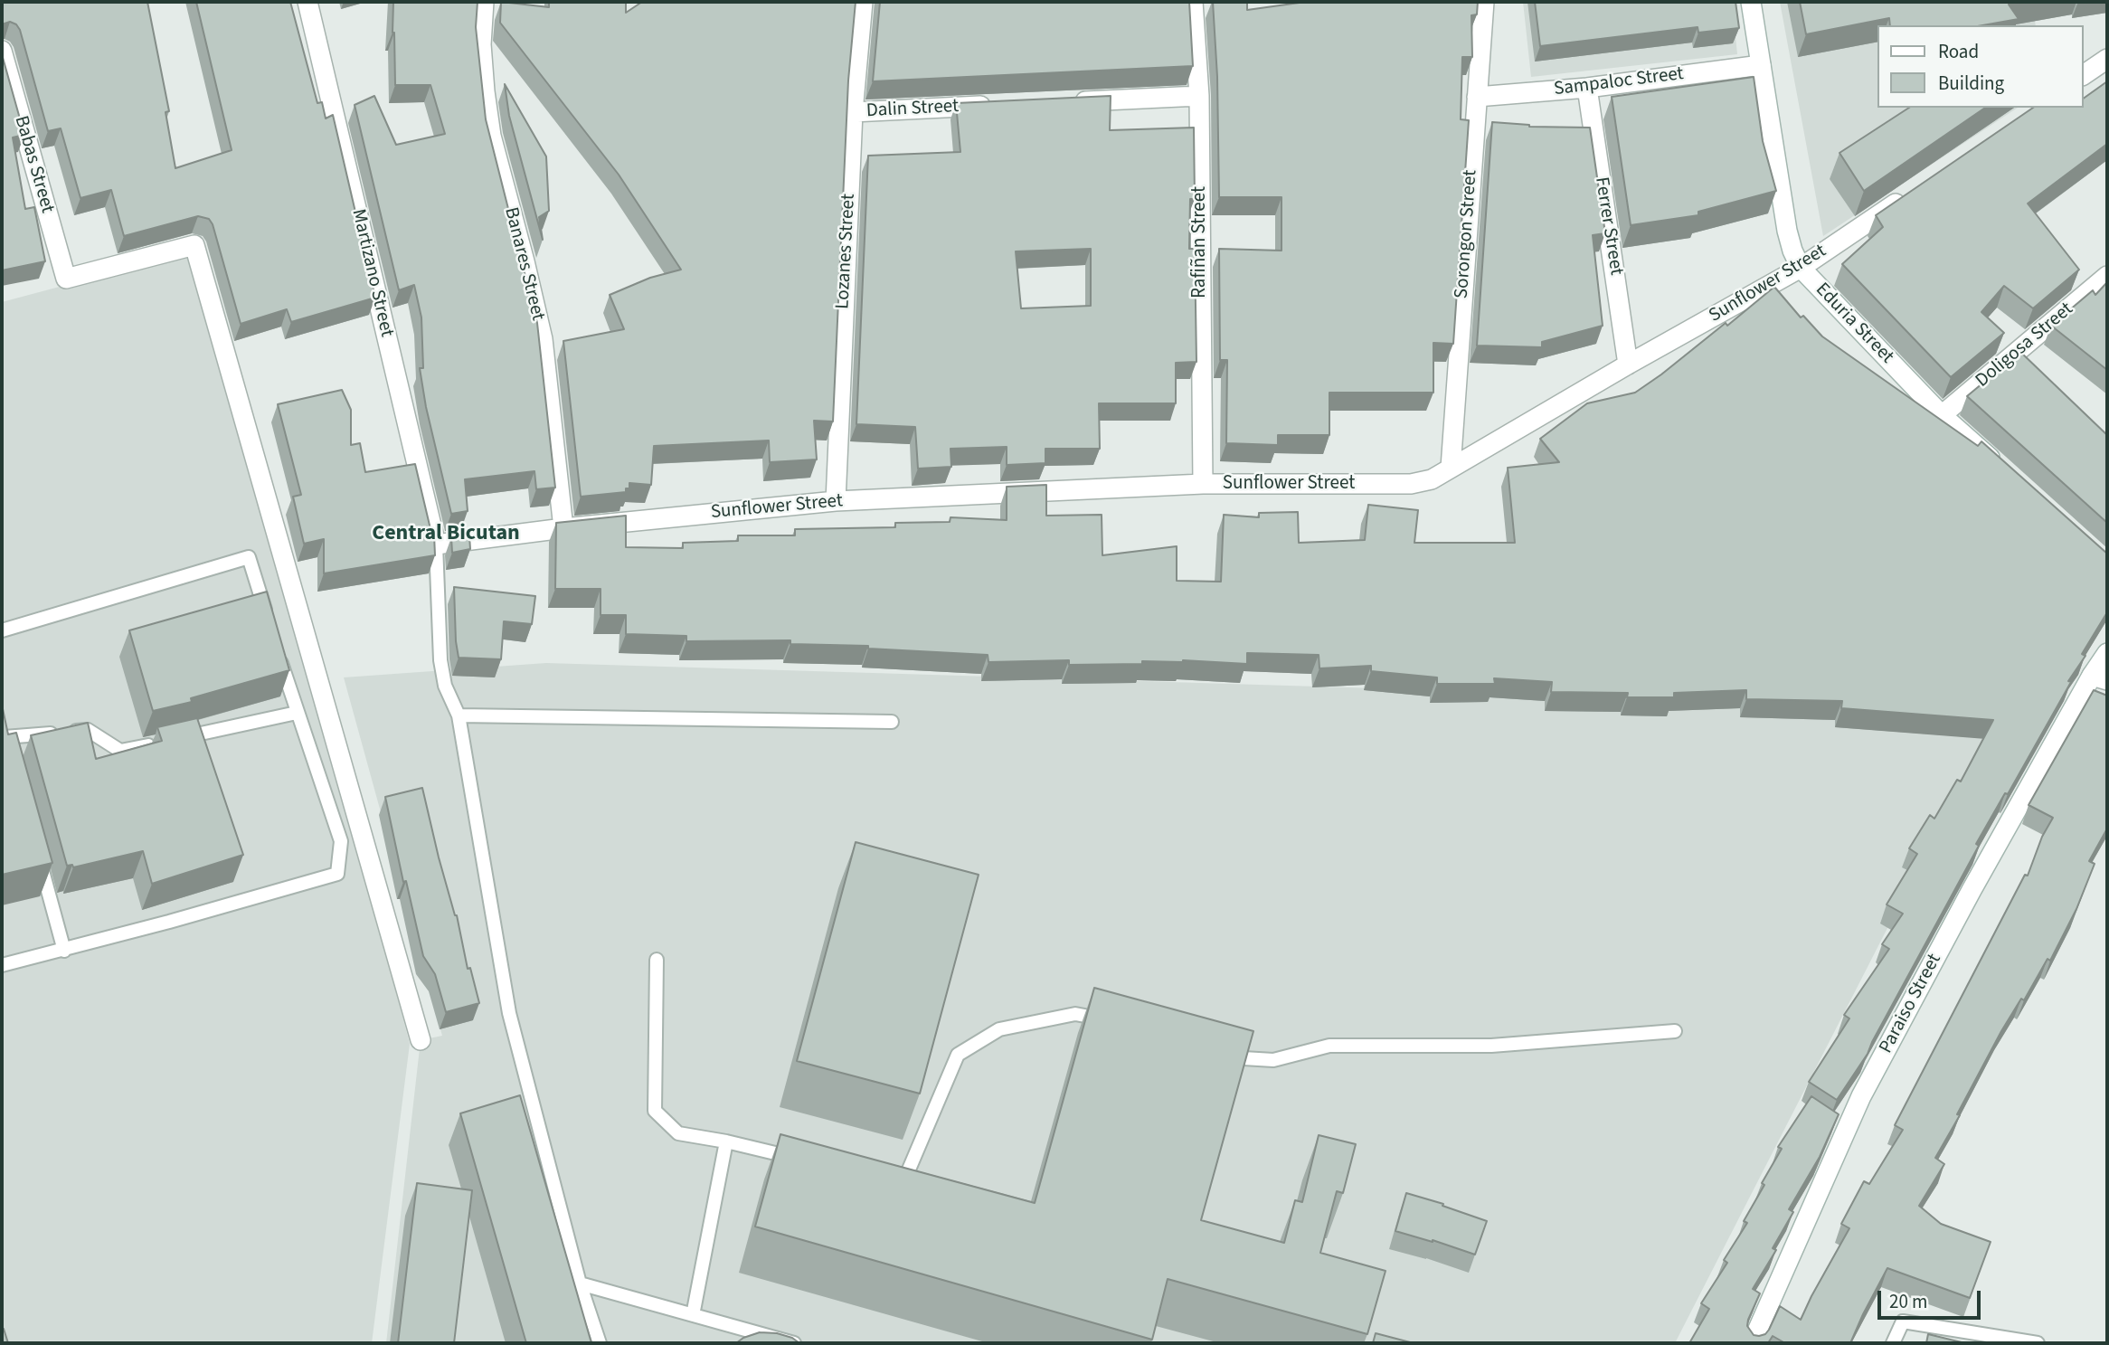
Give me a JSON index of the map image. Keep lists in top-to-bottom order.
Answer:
{
  "streets": {
    "street": [
      "Sampaloc Street",
      "Dalin Street",
      "Babas Street",
      "Ferrer Street",
      "Sorongon Street",
      "Rafiñan Street",
      "Lozanes Street",
      "Banares Street",
      "Martizano Street",
      "Sunflower Street",
      "Eduria Street",
      "Doligosa Street",
      "Paraiso Street"
    ]
  },
  "crossings": [
    ["Sampaloc Street", "Ferrer Street"],
    ["Sampaloc Street", "Sorongon Street"],
    ["Sampaloc Street", "Eduria Street"],
    ["Dalin Street", "Lozanes Street"],
    ["Ferrer Street", "Sunflower Street"],
    ["Sorongon Street", "Sunflower Street"],
    ["Rafiñan Street", "Sunflower Street"],
    ["Lozanes Street", "Sunflower Street"],
    ["Banares Street", "Sunflower Street"],
    ["Martizano Street", "Sunflower Street"],
    ["Sunflower Street", "Eduria Street"],
    ["Eduria Street", "Doligosa Street"]
  ],
  "districts": ["Central Bicutan"],
  "legend": ["Road", "Building"],
  "scale_bar": "20 m"
}
